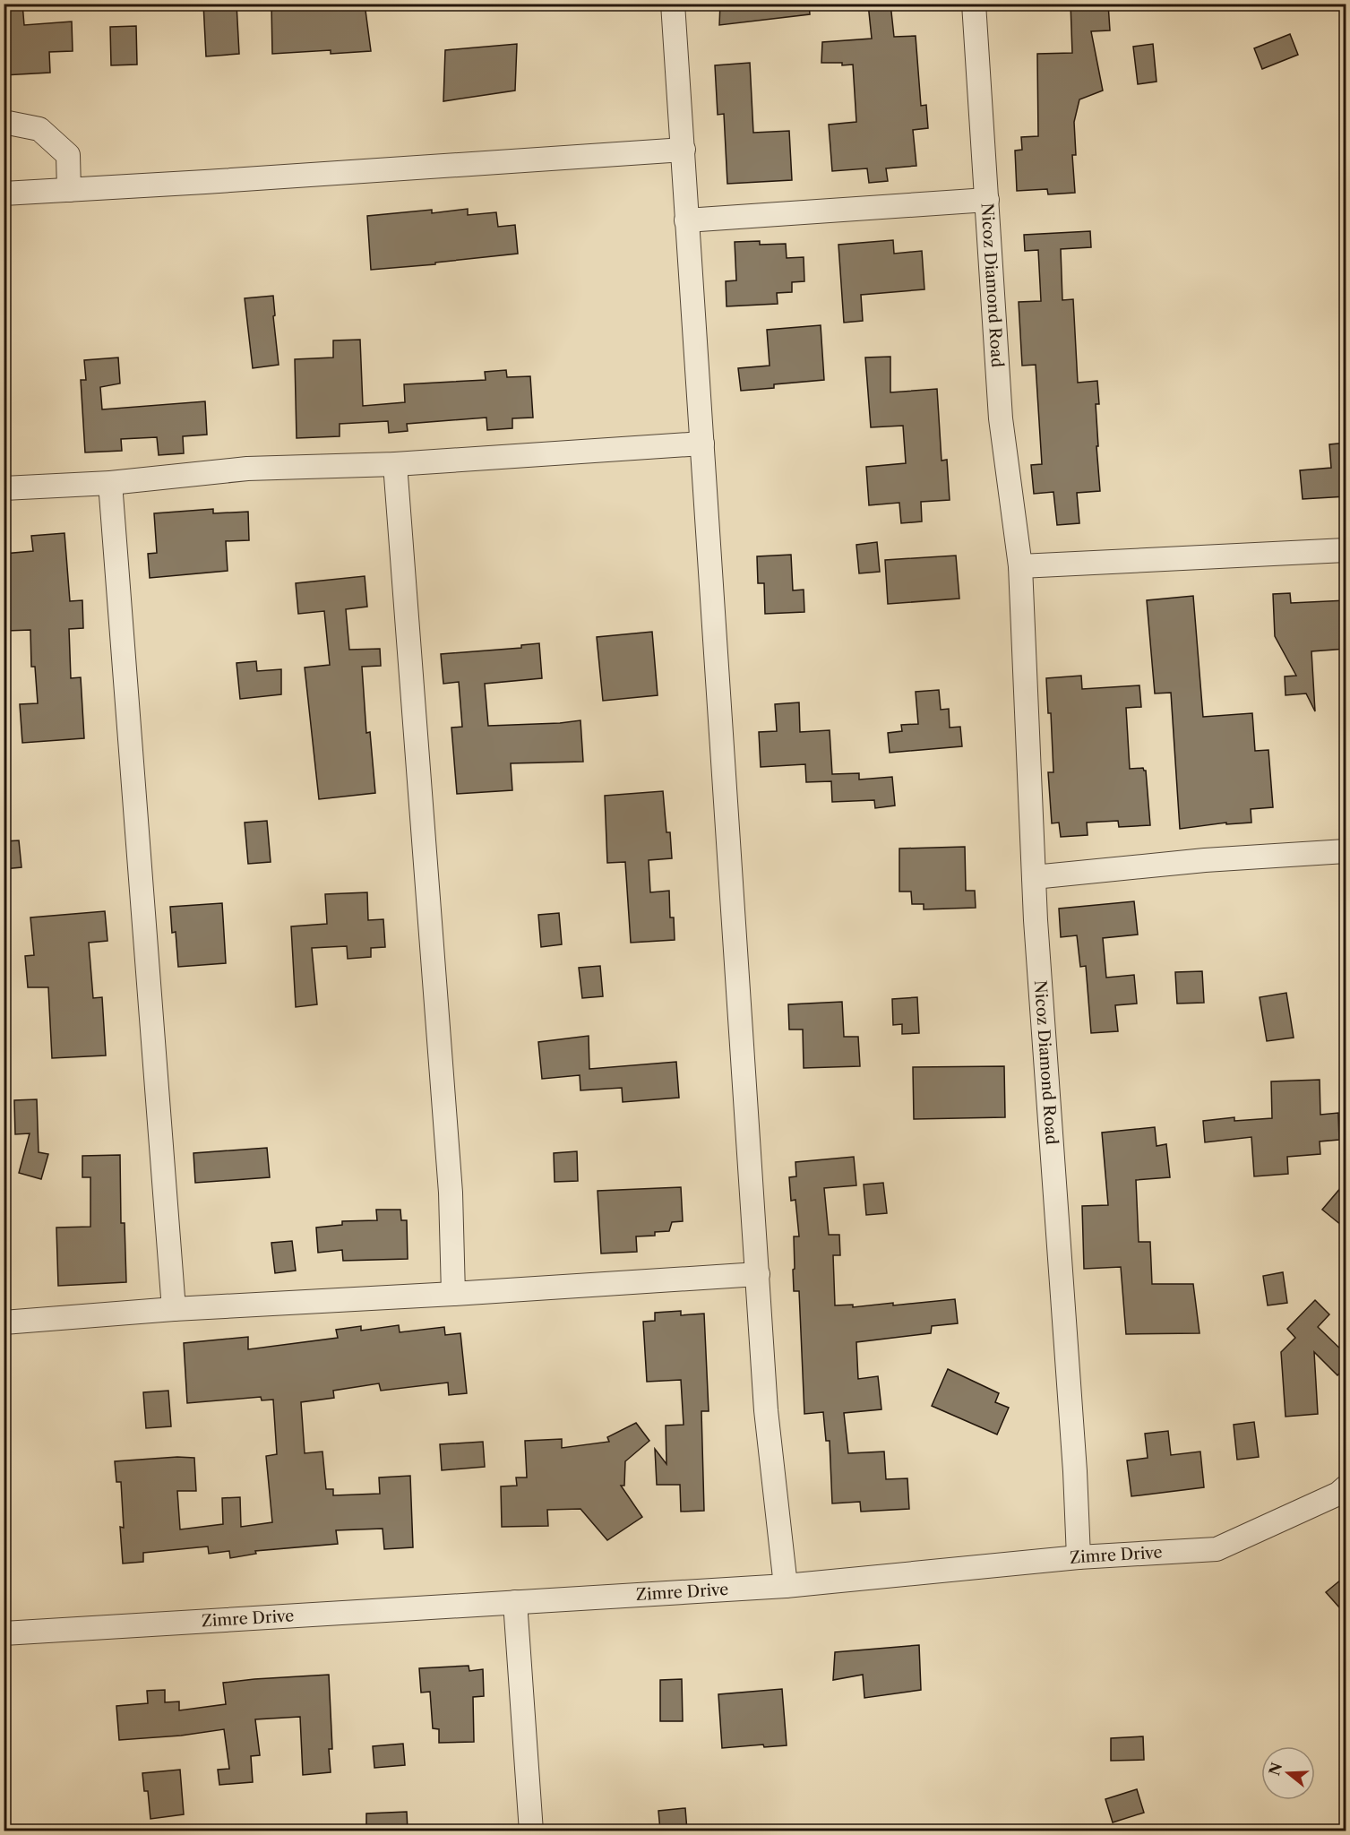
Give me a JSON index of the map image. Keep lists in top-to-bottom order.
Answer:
{
  "streets": {
    "street": ["Nicoz Diamond Road", "Zimre Drive"]
  },
  "crossings": [
    ["Nicoz Diamond Road", "Zimre Drive"]
  ],
  "north": "left"
}
